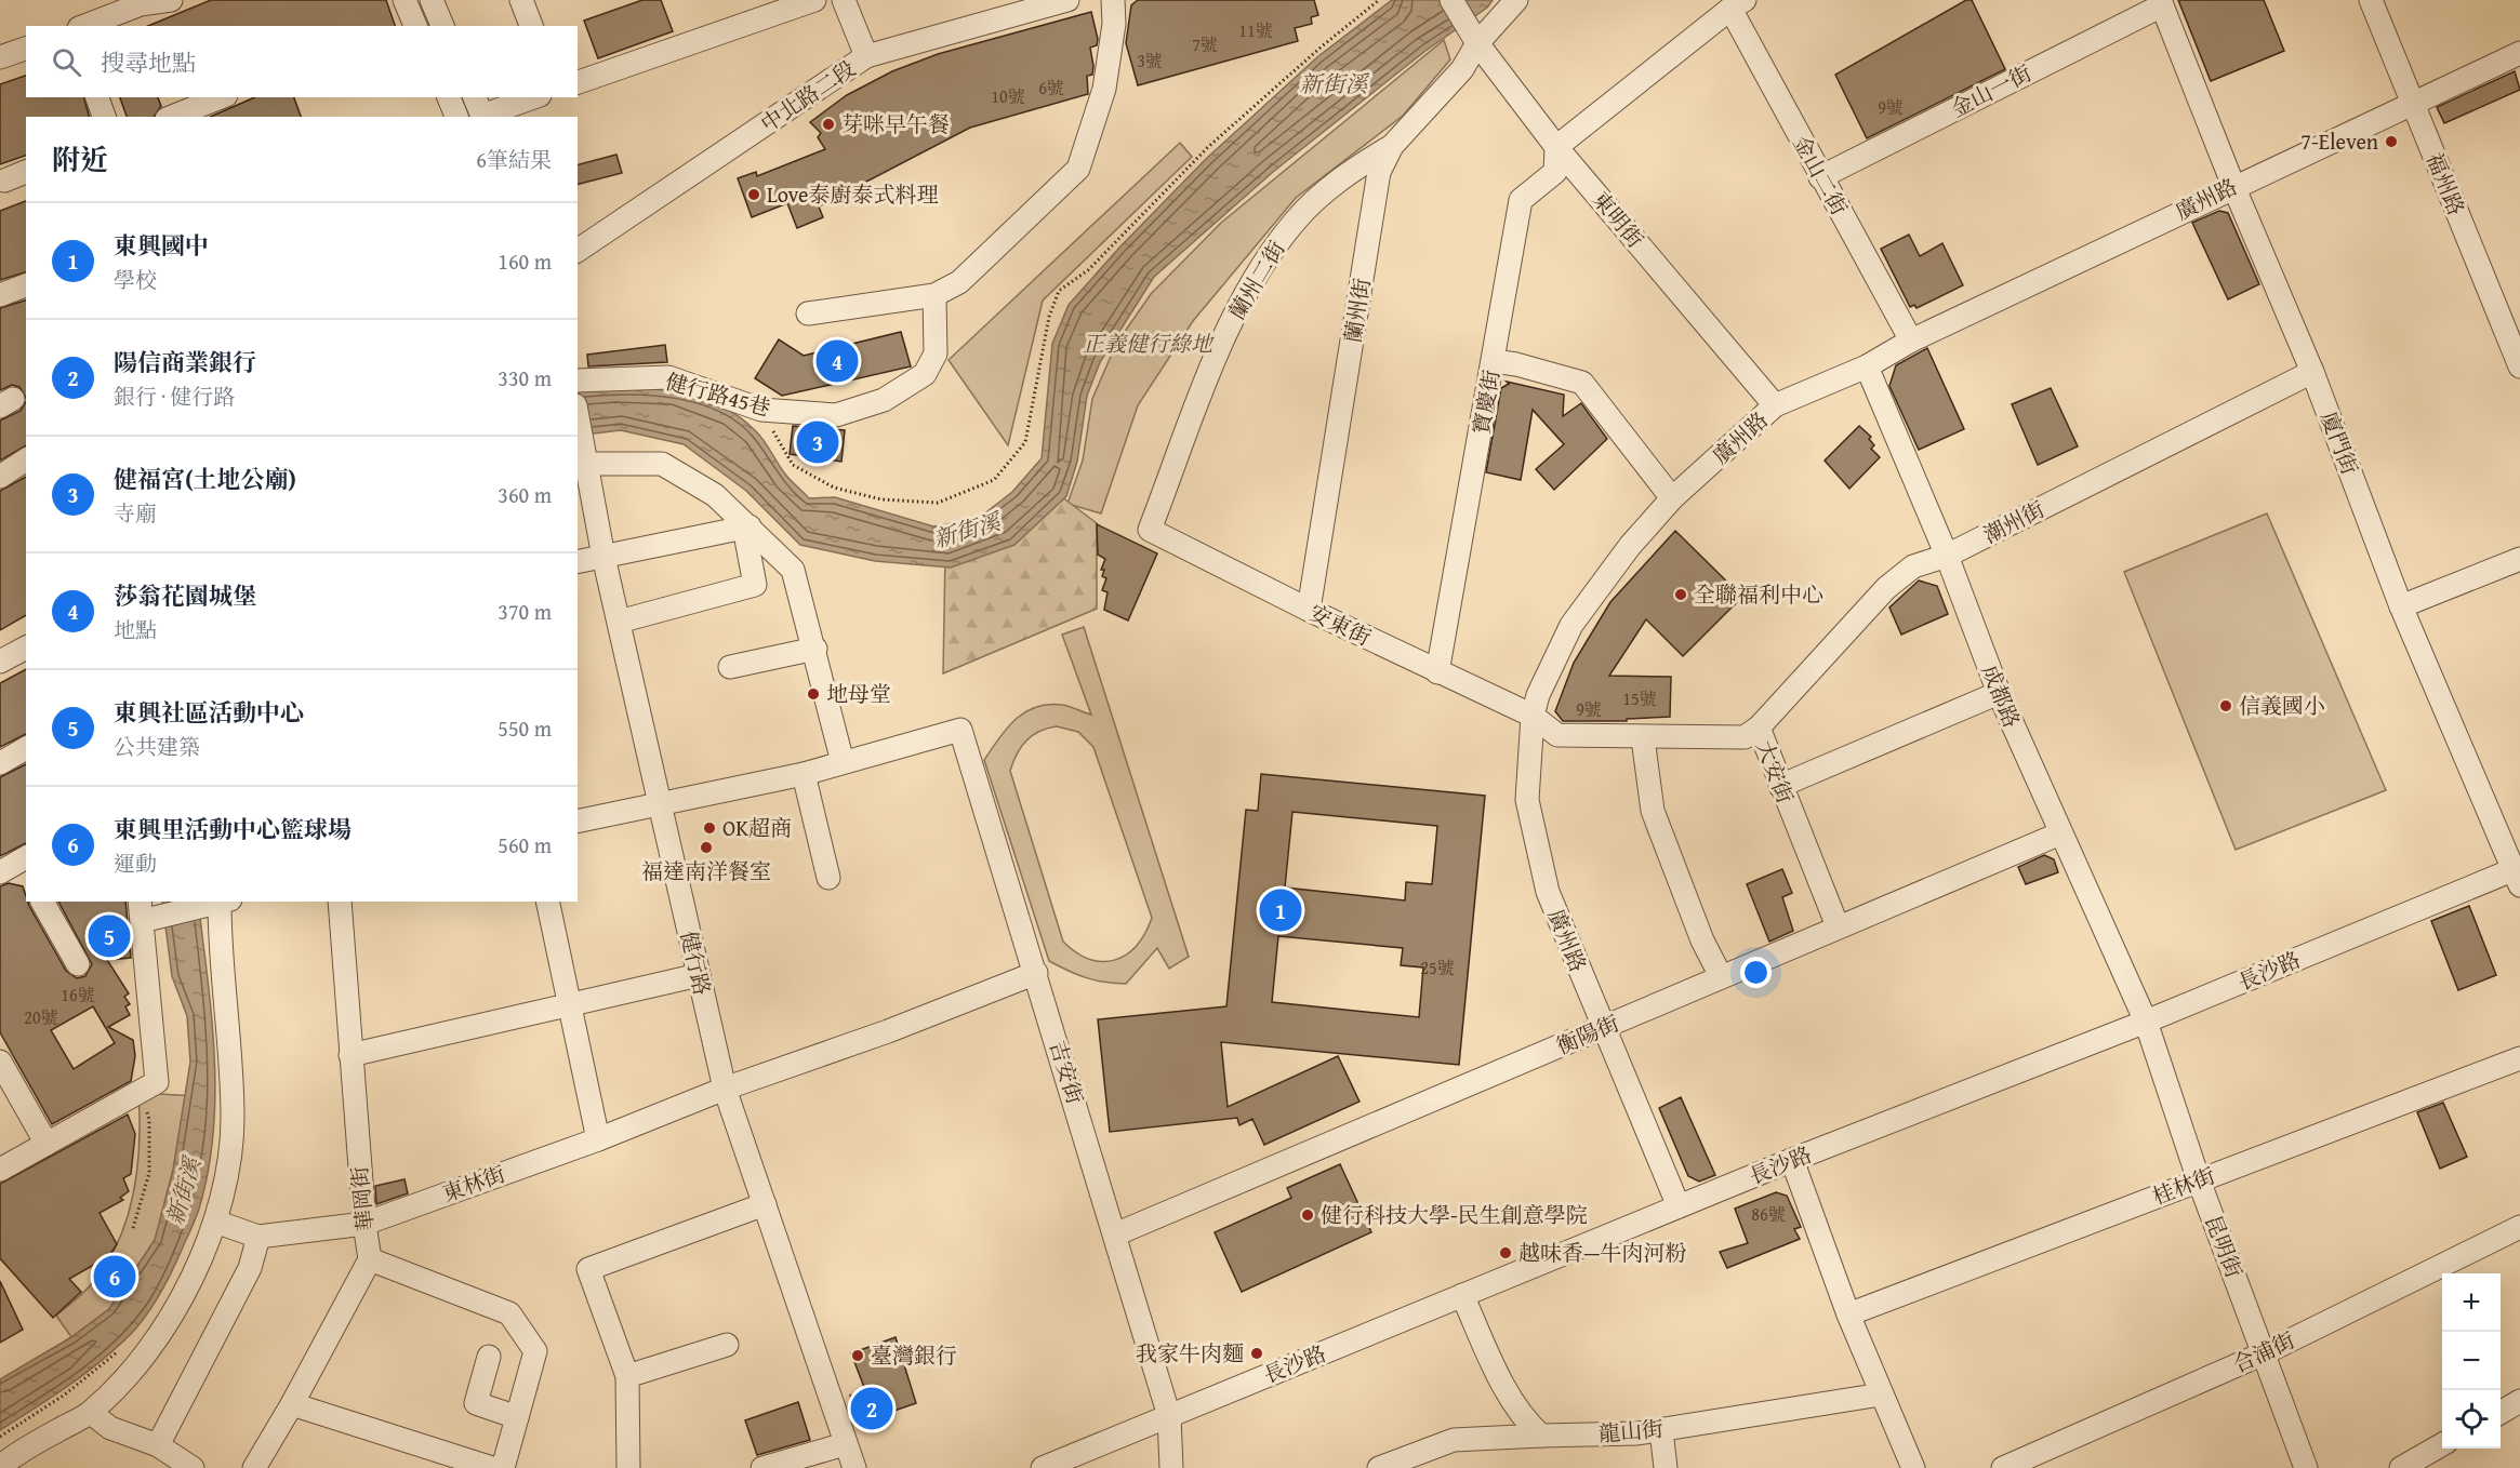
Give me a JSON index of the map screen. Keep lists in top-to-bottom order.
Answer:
{
  "streets": {
    "street": [
      "金山一街",
      "中北路二段",
      "金山二街",
      "福州路",
      "廣州路",
      "東明街",
      "蘭州二街",
      "蘭州街",
      "健行路45巷",
      "寶慶街",
      "廈門街",
      "潮州街",
      "安東街",
      "成都路",
      "大安街",
      "健行路",
      "長沙路",
      "衡陽街",
      "吉安街",
      "東林街",
      "桂林街",
      "華岡街",
      "昆明街",
      "合浦街",
      "龍山街"
    ]
  },
  "crossings": [
    ["金山一街", "金山二街"],
    ["金山一街", "廈門街"],
    ["金山二街", "廣州路"],
    ["福州路", "廣州路"],
    ["廣州路", "東明街"],
    ["廣州路", "廈門街"],
    ["廣州路", "安東街"],
    ["廣州路", "成都路"],
    ["廣州路", "大安街"],
    ["廣州路", "長沙路"],
    ["廣州路", "衡陽街"],
    ["東明街", "蘭州街"],
    ["東明街", "寶慶街"],
    ["蘭州二街", "蘭州街"],
    ["蘭州二街", "安東街"],
    ["蘭州街", "安東街"],
    ["寶慶街", "安東街"],
    ["廈門街", "潮州街"],
    ["廈門街", "長沙路"],
    ["潮州街", "成都路"],
    ["潮州街", "大安街"],
    ["安東街", "大安街"],
    ["成都路", "長沙路"],
    ["成都路", "衡陽街"],
    ["成都路", "昆明街"],
    ["大安街", "衡陽街"],
    ["健行路", "東林街"],
    ["長沙路", "吉安街"],
    ["長沙路", "昆明街"],
    ["衡陽街", "吉安街"],
    ["吉安街", "東林街"],
    ["東林街", "華岡街"],
    ["桂林街", "昆明街"],
    ["昆明街", "合浦街"]
  ],
  "water": ["新街溪"],
  "parks": ["正義健行綠地"],
  "places": [
    "芽咪早午餐",
    "7-Eleven",
    "Love泰廚泰式料理",
    "全聯福利中心",
    "地母堂",
    "信義國小",
    "OK超商",
    "福達南洋餐室",
    "健行科技大學-民生創意學院",
    "越味香—牛肉河粉",
    "我家牛肉麵",
    "臺灣銀行"
  ],
  "house_numbers": [
    "11號",
    "7號",
    "3號",
    "6號",
    "10號",
    "9號",
    "15號",
    "9號",
    "25號",
    "16號",
    "20號",
    "86號"
  ],
  "page": {
    "search": "搜尋地點",
    "heading": ["附近", "6筆結果"],
    "list": [
      {
        "mark": "1",
        "name": "東興國中",
        "note": "學校",
        "value": "160 m"
      },
      {
        "mark": "2",
        "name": "陽信商業銀行",
        "note": "銀行 · 健行路",
        "value": "330 m"
      },
      {
        "mark": "3",
        "name": "健福宮(土地公廟)",
        "note": "寺廟",
        "value": "360 m"
      },
      {
        "mark": "4",
        "name": "莎翁花園城堡",
        "note": "地點",
        "value": "370 m"
      },
      {
        "mark": "5",
        "name": "東興社區活動中心",
        "note": "公共建築",
        "value": "550 m"
      },
      {
        "mark": "6",
        "name": "東興里活動中心籃球場",
        "note": "運動",
        "value": "560 m"
      }
    ],
    "pins": [
      "4",
      "3",
      "1",
      "5",
      "6",
      "2"
    ],
    "map_buttons": ["+", "−"]
  }
}
